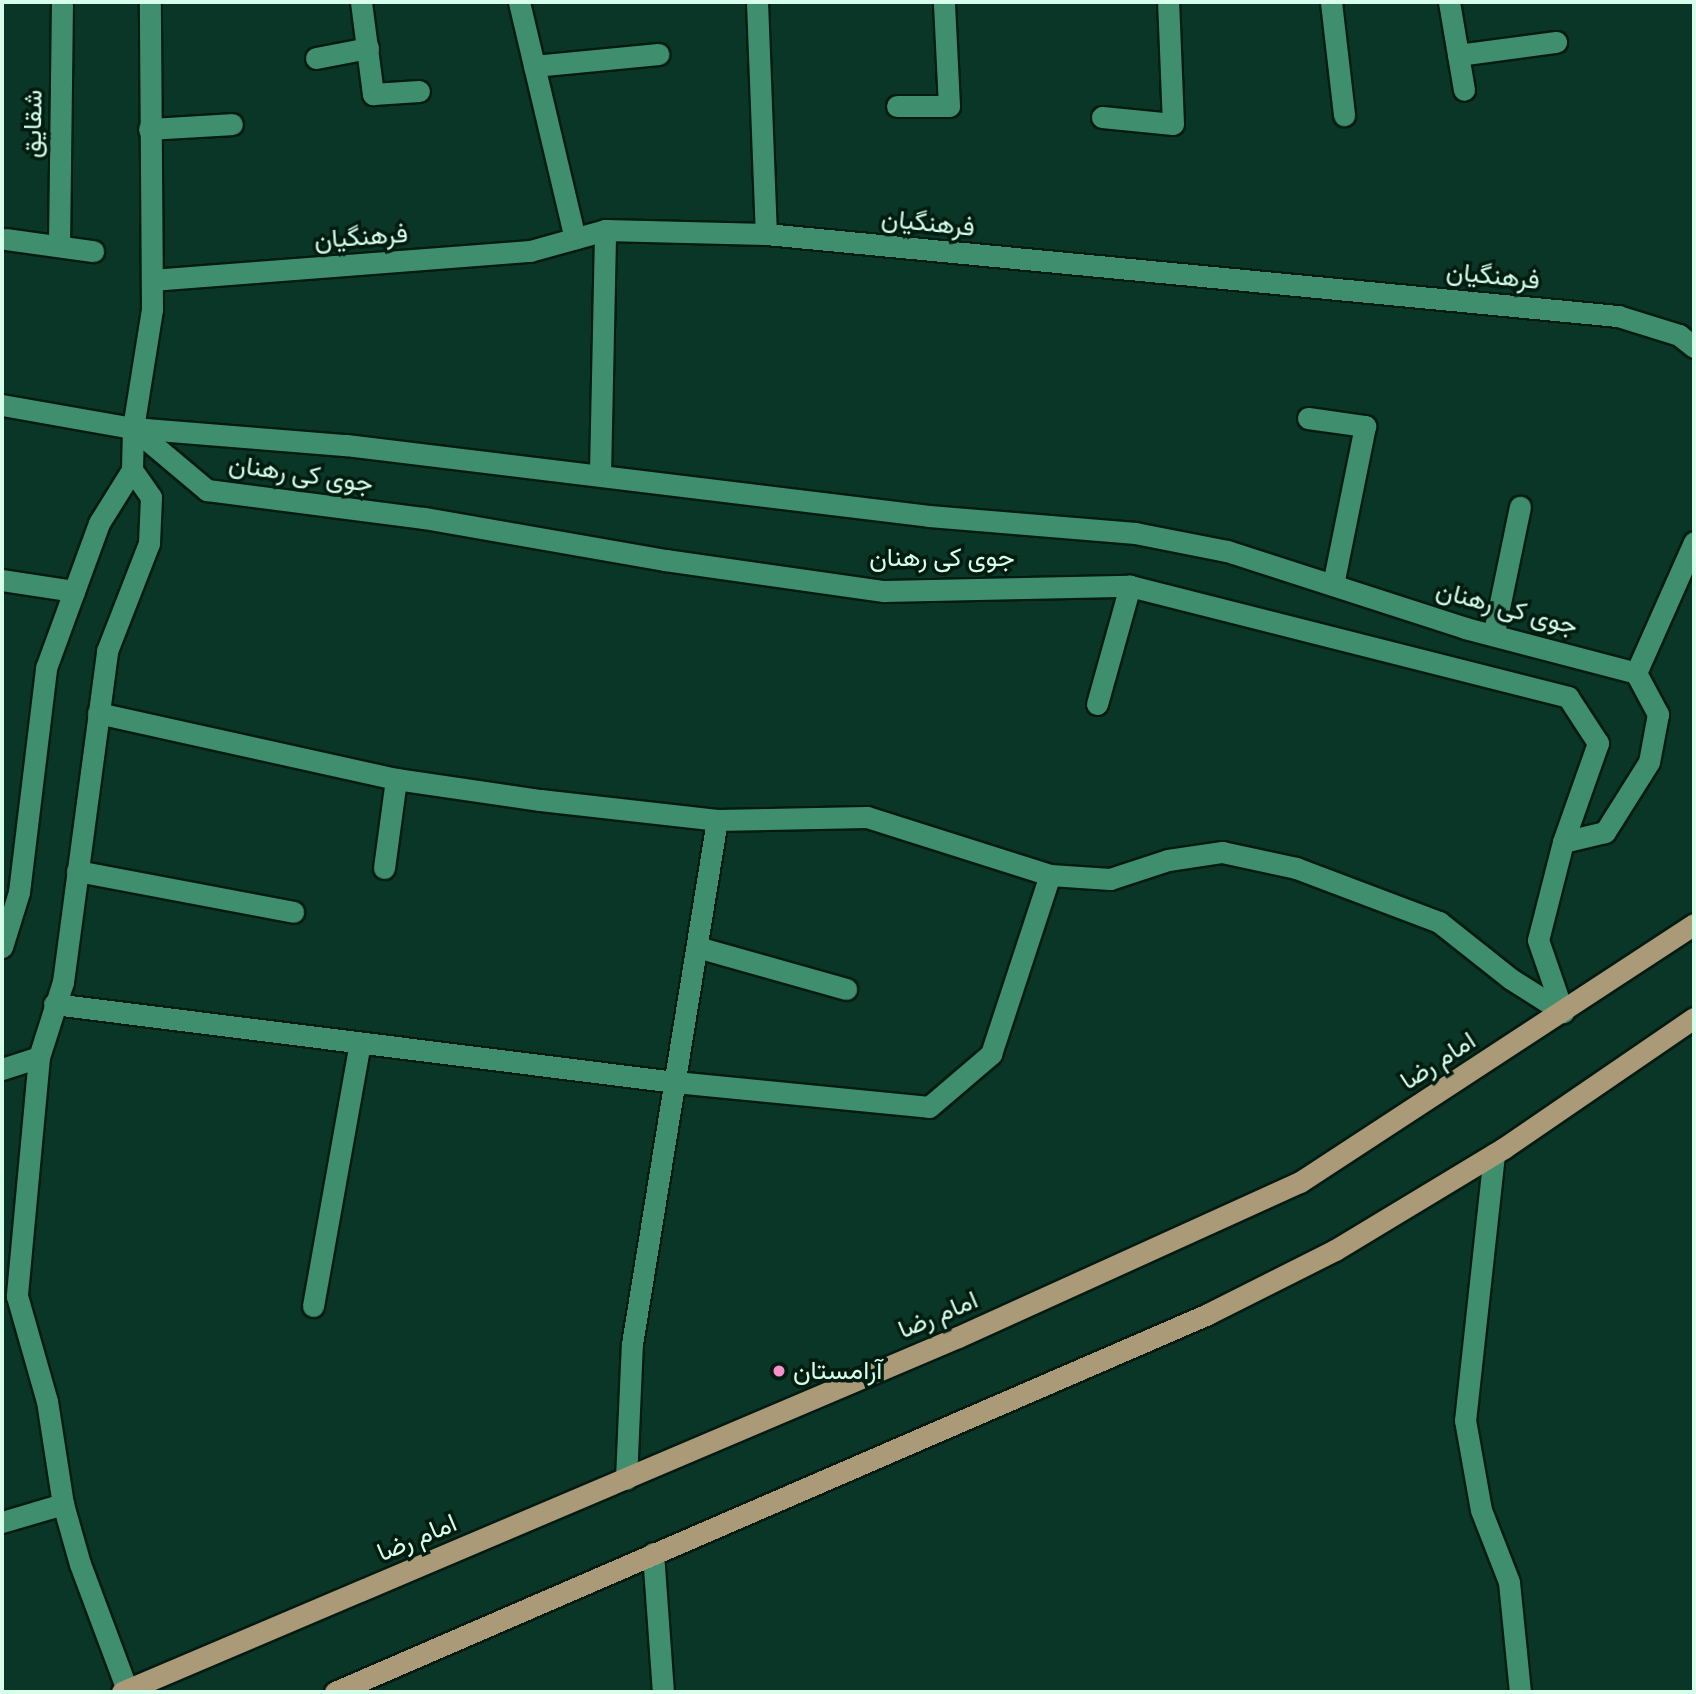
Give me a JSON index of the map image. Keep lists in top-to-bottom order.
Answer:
{
  "streets": {
    "main road": ["امام رضا"],
    "street": ["شقایق", "فرهنگیان", "جوی کی رهنان"]
  },
  "places": ["آرامستان"]
}
